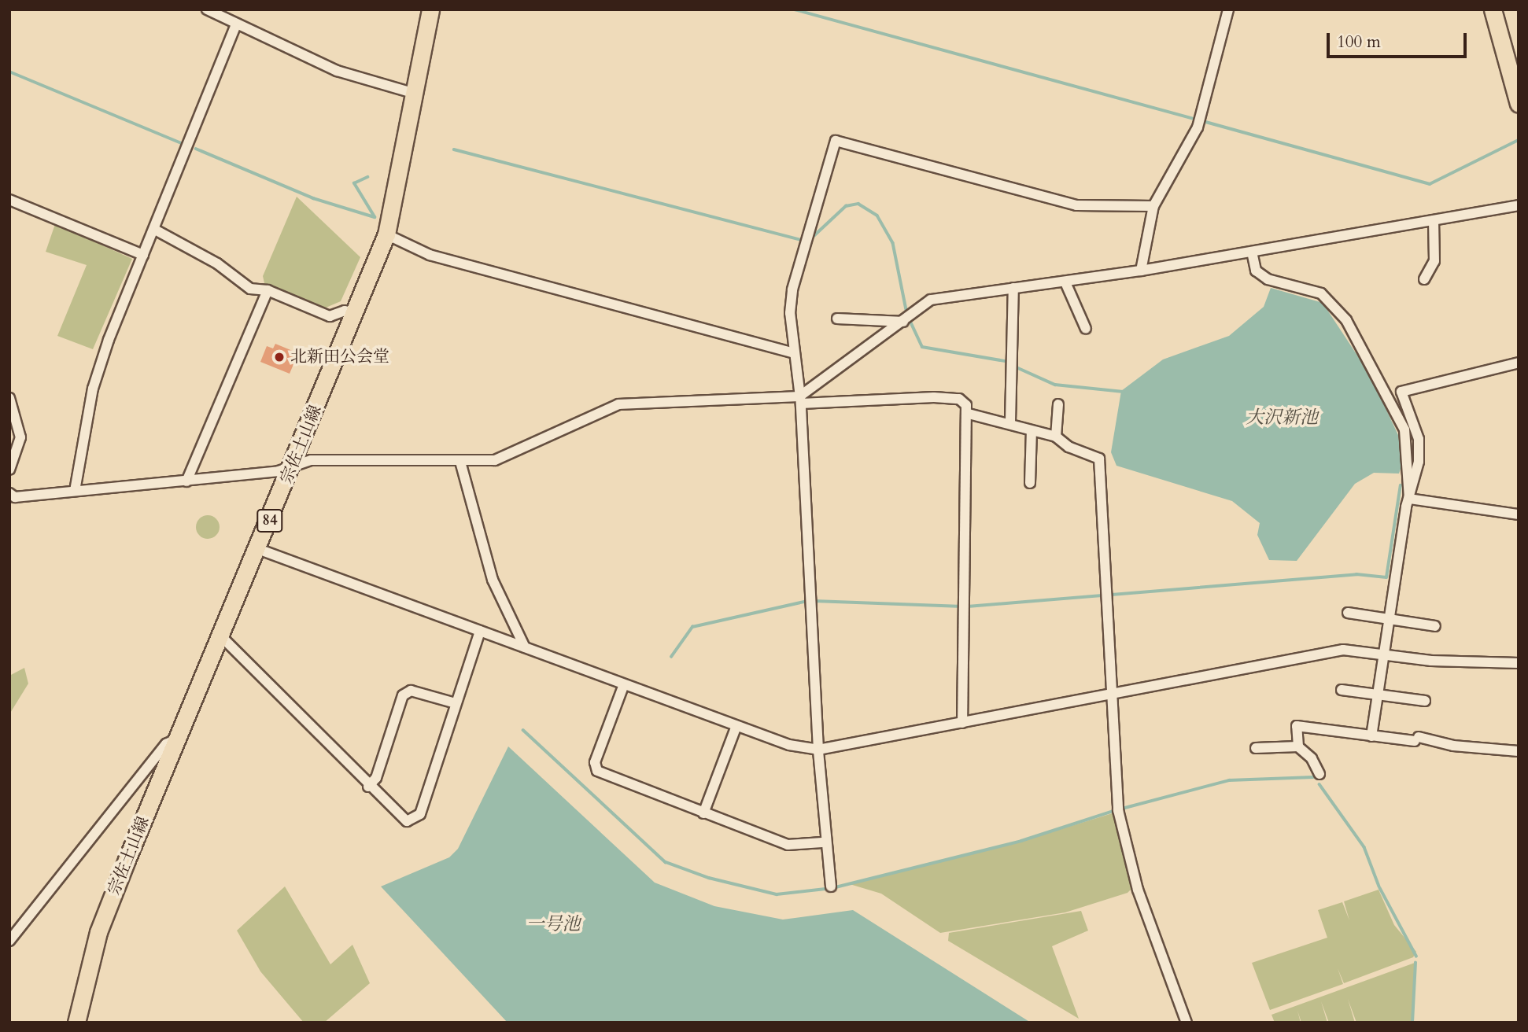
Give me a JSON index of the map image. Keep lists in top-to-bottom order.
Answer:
{
  "streets": {
    "main road": ["宗佐土山線", "84"]
  },
  "water": ["大沢新池", "一号池"],
  "places": ["北新田公会堂"],
  "scale_bar": "100 m"
}
